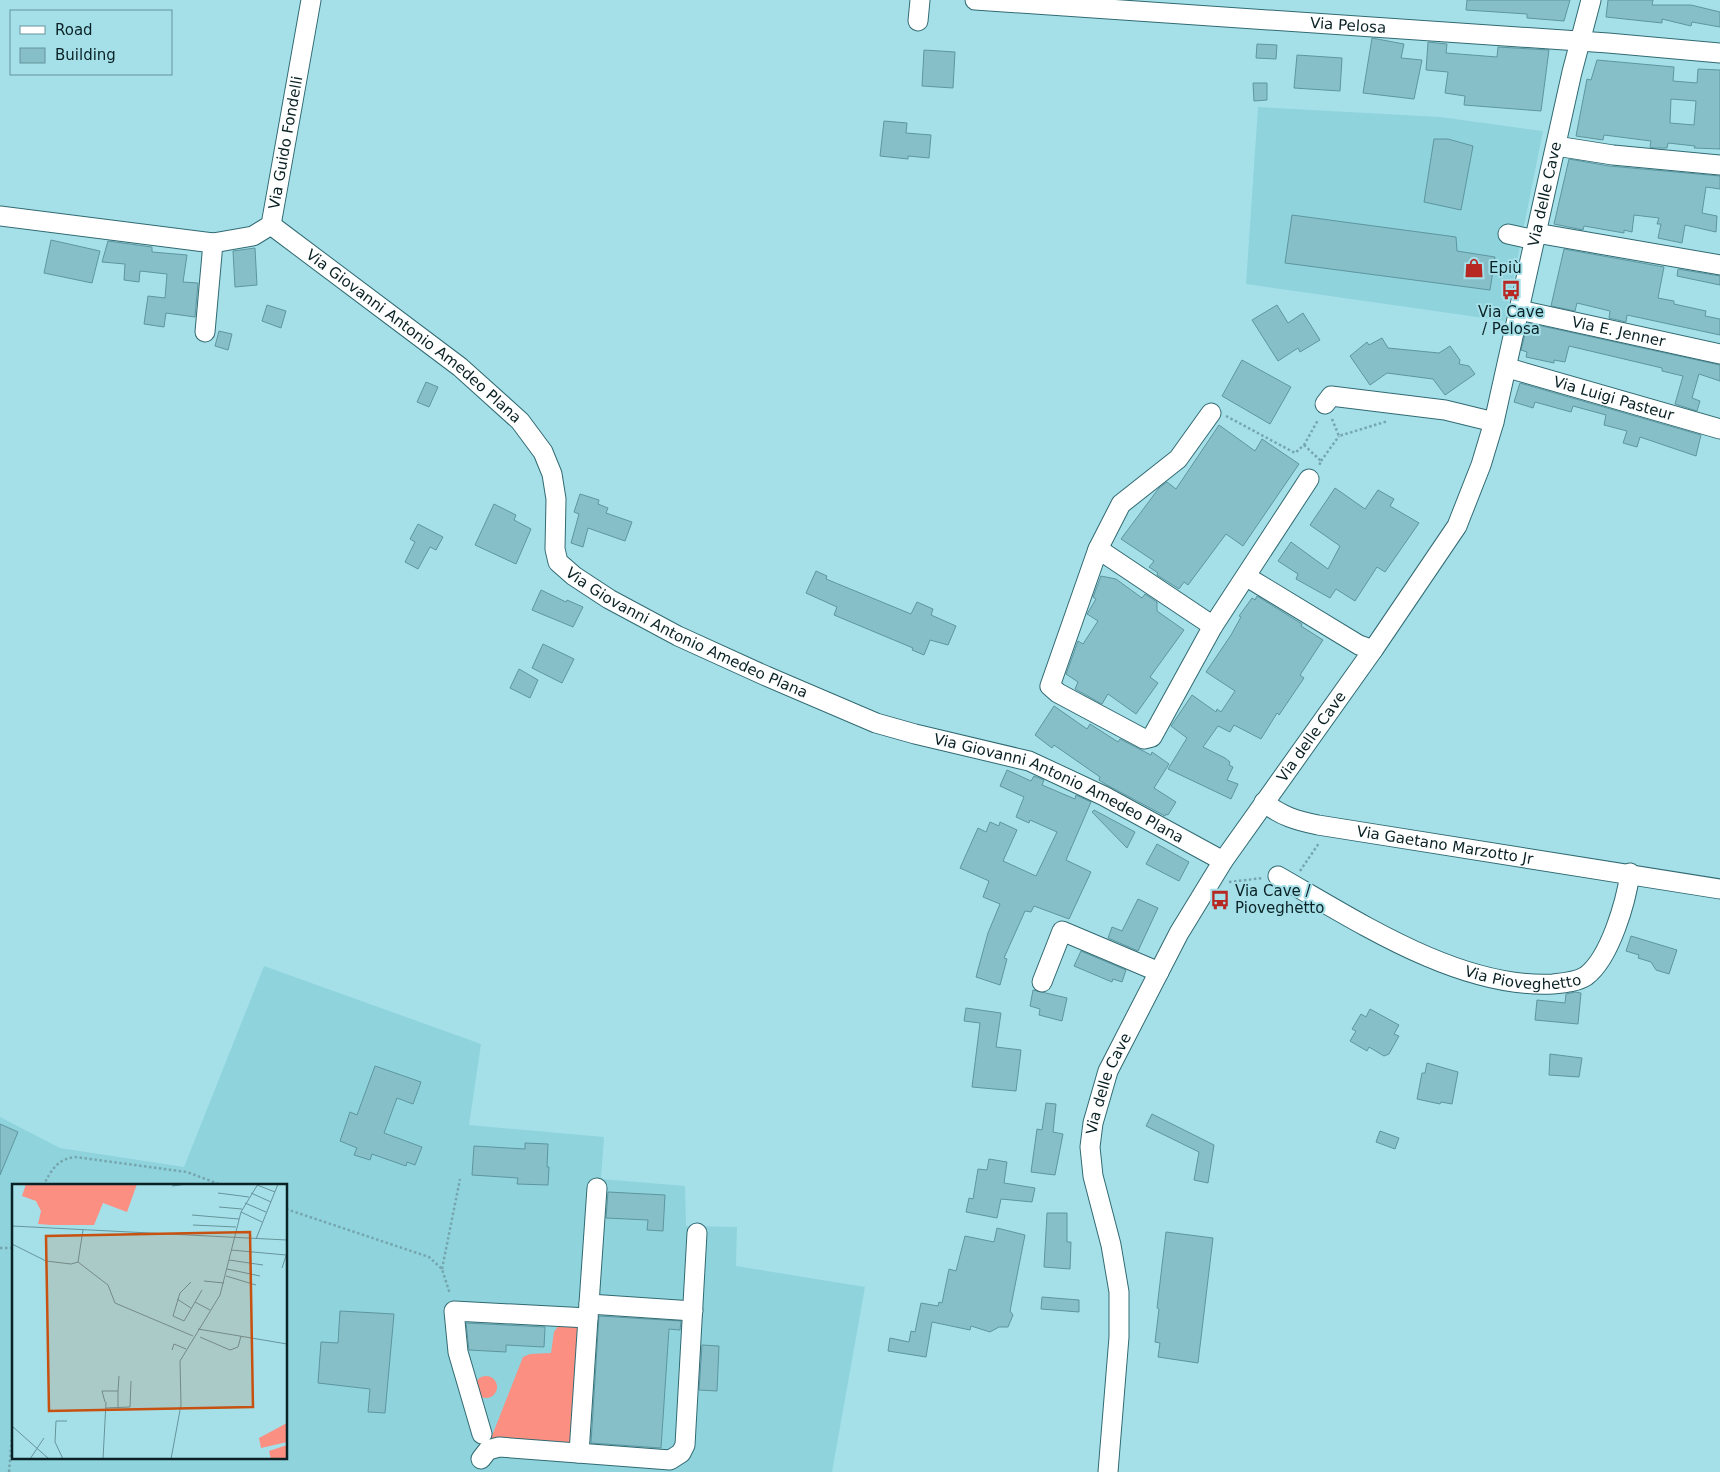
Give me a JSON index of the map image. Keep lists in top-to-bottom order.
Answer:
{
  "streets": {
    "street": [
      "Via Pelosa",
      "Via Guido Fondelli",
      "Via delle Cave",
      "Via E. Jenner",
      "Via Giovanni Antonio Amedeo Plana",
      "Via Luigi Pasteur",
      "Via Gaetano Marzotto Jr",
      "Via Pioveghetto"
    ]
  },
  "crossings": [
    ["Via Pelosa", "Via delle Cave"],
    ["Via Guido Fondelli", "Via Giovanni Antonio Amedeo Plana"],
    ["Via delle Cave", "Via E. Jenner"],
    ["Via delle Cave", "Via Giovanni Antonio Amedeo Plana"],
    ["Via delle Cave", "Via Luigi Pasteur"],
    ["Via delle Cave", "Via Gaetano Marzotto Jr"],
    ["Via Gaetano Marzotto Jr", "Via Pioveghetto"]
  ],
  "places": {
    "shop": ["Epiù"],
    "bus stop": ["Via Cave / Pelosa", "Via Cave / Pioveghetto"]
  },
  "legend": ["Road", "Building"]
}
